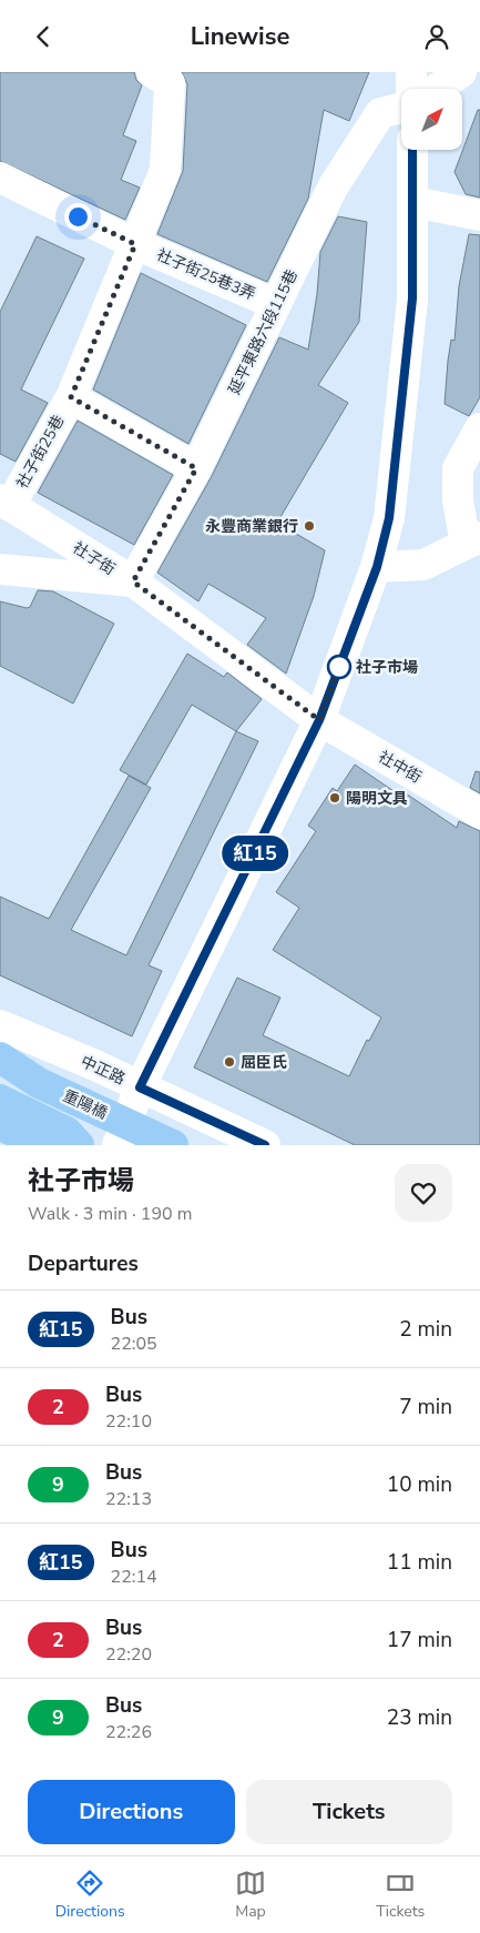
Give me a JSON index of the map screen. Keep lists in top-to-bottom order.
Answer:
{
  "streets": {
    "main road": ["重陽橋"],
    "street": [
      "社子街25巷3弄",
      "延平東路六段115巷",
      "社子街25巷",
      "社子街",
      "社中街",
      "中正路"
    ]
  },
  "crossings": [
    ["社子街25巷3弄", "延平東路六段115巷"],
    ["社子街25巷3弄", "社子街25巷"],
    ["延平東路六段115巷", "社子街"],
    ["社子街25巷", "社子街"],
    ["社子街", "社中街"]
  ],
  "places": [
    "永豐商業銀行",
    "社子市場",
    "陽明文具",
    "屈臣氏"
  ],
  "lines": ["bus line 紅15"],
  "north": "top right",
  "page": {
    "header": "Linewise",
    "on_map": "紅15",
    "heading": [
      ["社子市場", "Walk · 3 min · 190 m"],
      "Departures"
    ],
    "list": [
      {
        "mark": "紅15",
        "name": "Bus",
        "note": "22:05",
        "value": "2 min"
      },
      {
        "mark": "2",
        "name": "Bus",
        "note": "22:10",
        "value": "7 min"
      },
      {
        "mark": "9",
        "name": "Bus",
        "note": "22:13",
        "value": "10 min"
      },
      {
        "mark": "紅15",
        "name": "Bus",
        "note": "22:14",
        "value": "11 min"
      },
      {
        "mark": "2",
        "name": "Bus",
        "note": "22:20",
        "value": "17 min"
      },
      {
        "mark": "9",
        "name": "Bus",
        "note": "22:26",
        "value": "23 min"
      }
    ],
    "buttons": ["Directions", "Tickets"],
    "tabs": ["Directions", "Map", "Tickets"]
  }
}
